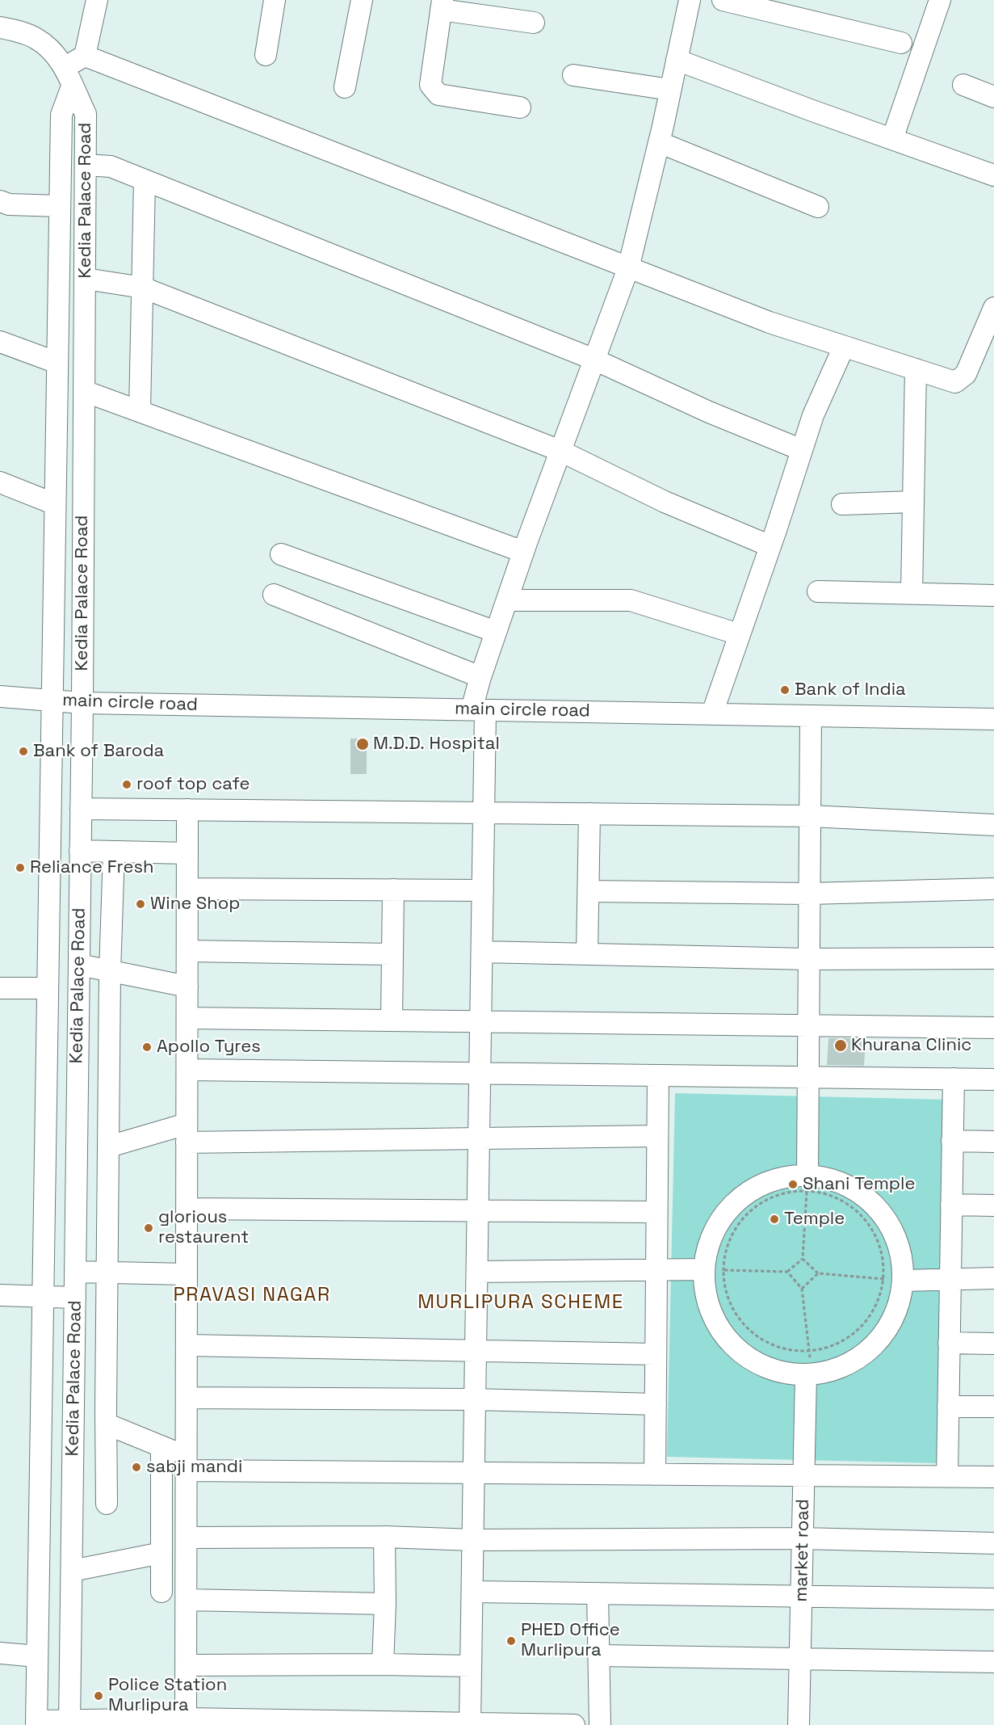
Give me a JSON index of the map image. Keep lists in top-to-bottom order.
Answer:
{
  "streets": {
    "street": ["Kedia Palace Road", "main circle road", "market road"]
  },
  "crossings": [
    ["Kedia Palace Road", "main circle road"]
  ],
  "districts": ["PRAVASI NAGAR", "MURLIPURA SCHEME"],
  "places": [
    "Bank of India",
    "M.D.D. Hospital",
    "Bank of Baroda",
    "roof top cafe",
    "Reliance Fresh",
    "Wine Shop",
    "Khurana Clinic",
    "Apollo Tyres",
    "Shani Temple",
    "Temple",
    "glorious restaurent",
    "sabji mandi",
    "PHED Office Murlipura",
    "Police Station Murlipura"
  ]
}
